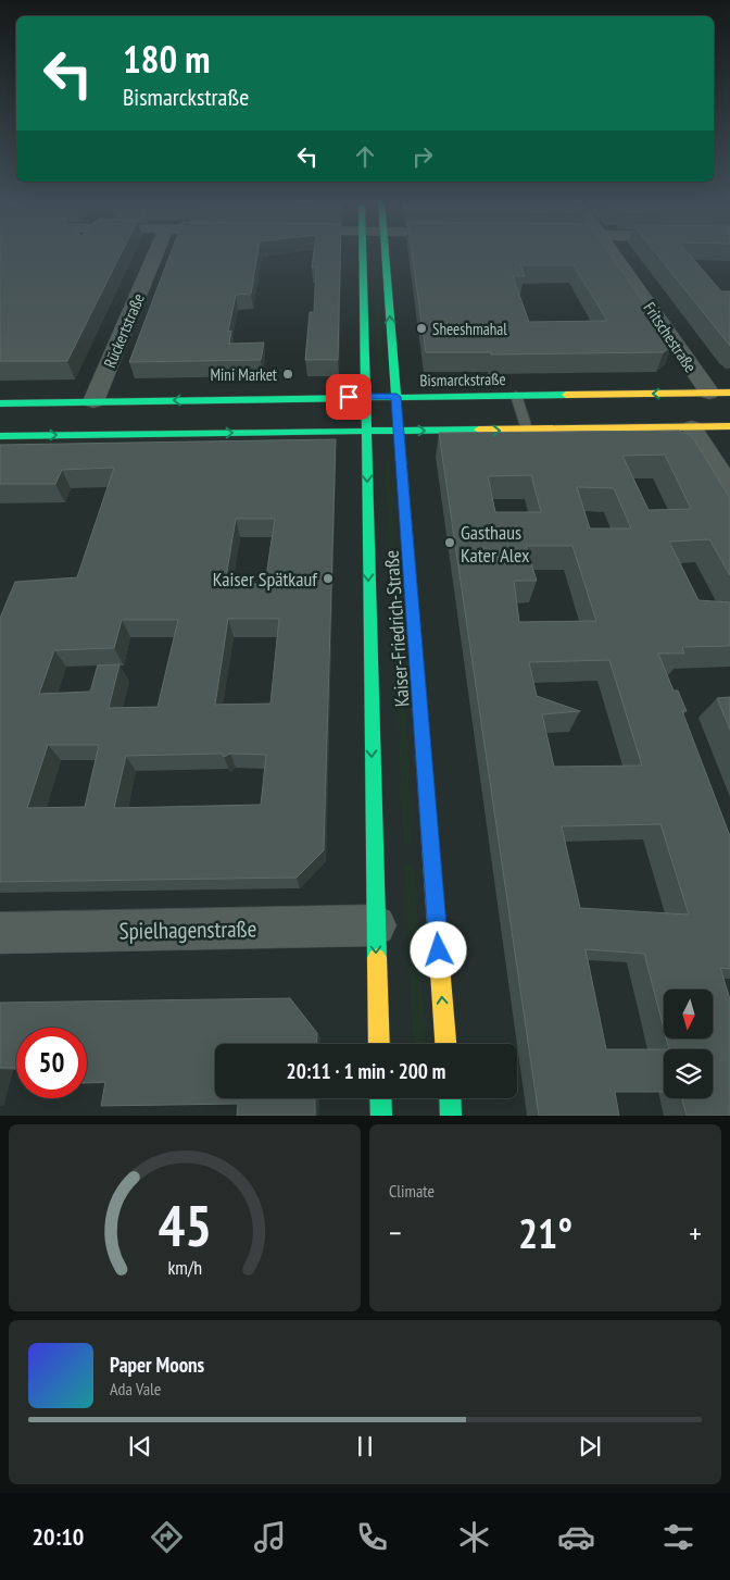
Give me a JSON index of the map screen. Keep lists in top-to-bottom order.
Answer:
{
  "streets": {
    "main road": ["Bismarckstraße", "Kaiser-Friedrich-Straße"],
    "street": ["Rückertstraße", "Fritschestraße", "Spielhagenstraße"]
  },
  "crossings": [
    ["Rückertstraße", "Bismarckstraße"],
    ["Fritschestraße", "Bismarckstraße"],
    ["Bismarckstraße", "Kaiser-Friedrich-Straße"],
    ["Kaiser-Friedrich-Straße", "Spielhagenstraße"]
  ],
  "places": [
    "Sheeshmahal",
    "Mini Market",
    "Gasthaus Kater Alex",
    "Kaiser Spätkauf"
  ],
  "north": "bottom",
  "page": {
    "turn": ["180 m", "Bismarckstraße"],
    "limit": "50",
    "trip": "20:11 · 1 min · 200 m",
    "tile": "Climate",
    "heat": ["−", "21°", "+"],
    "song": ["Paper Moons", "Ada Vale"],
    "tabs": "20:10",
    "gauge": ["45", "km/h"]
  }
}
